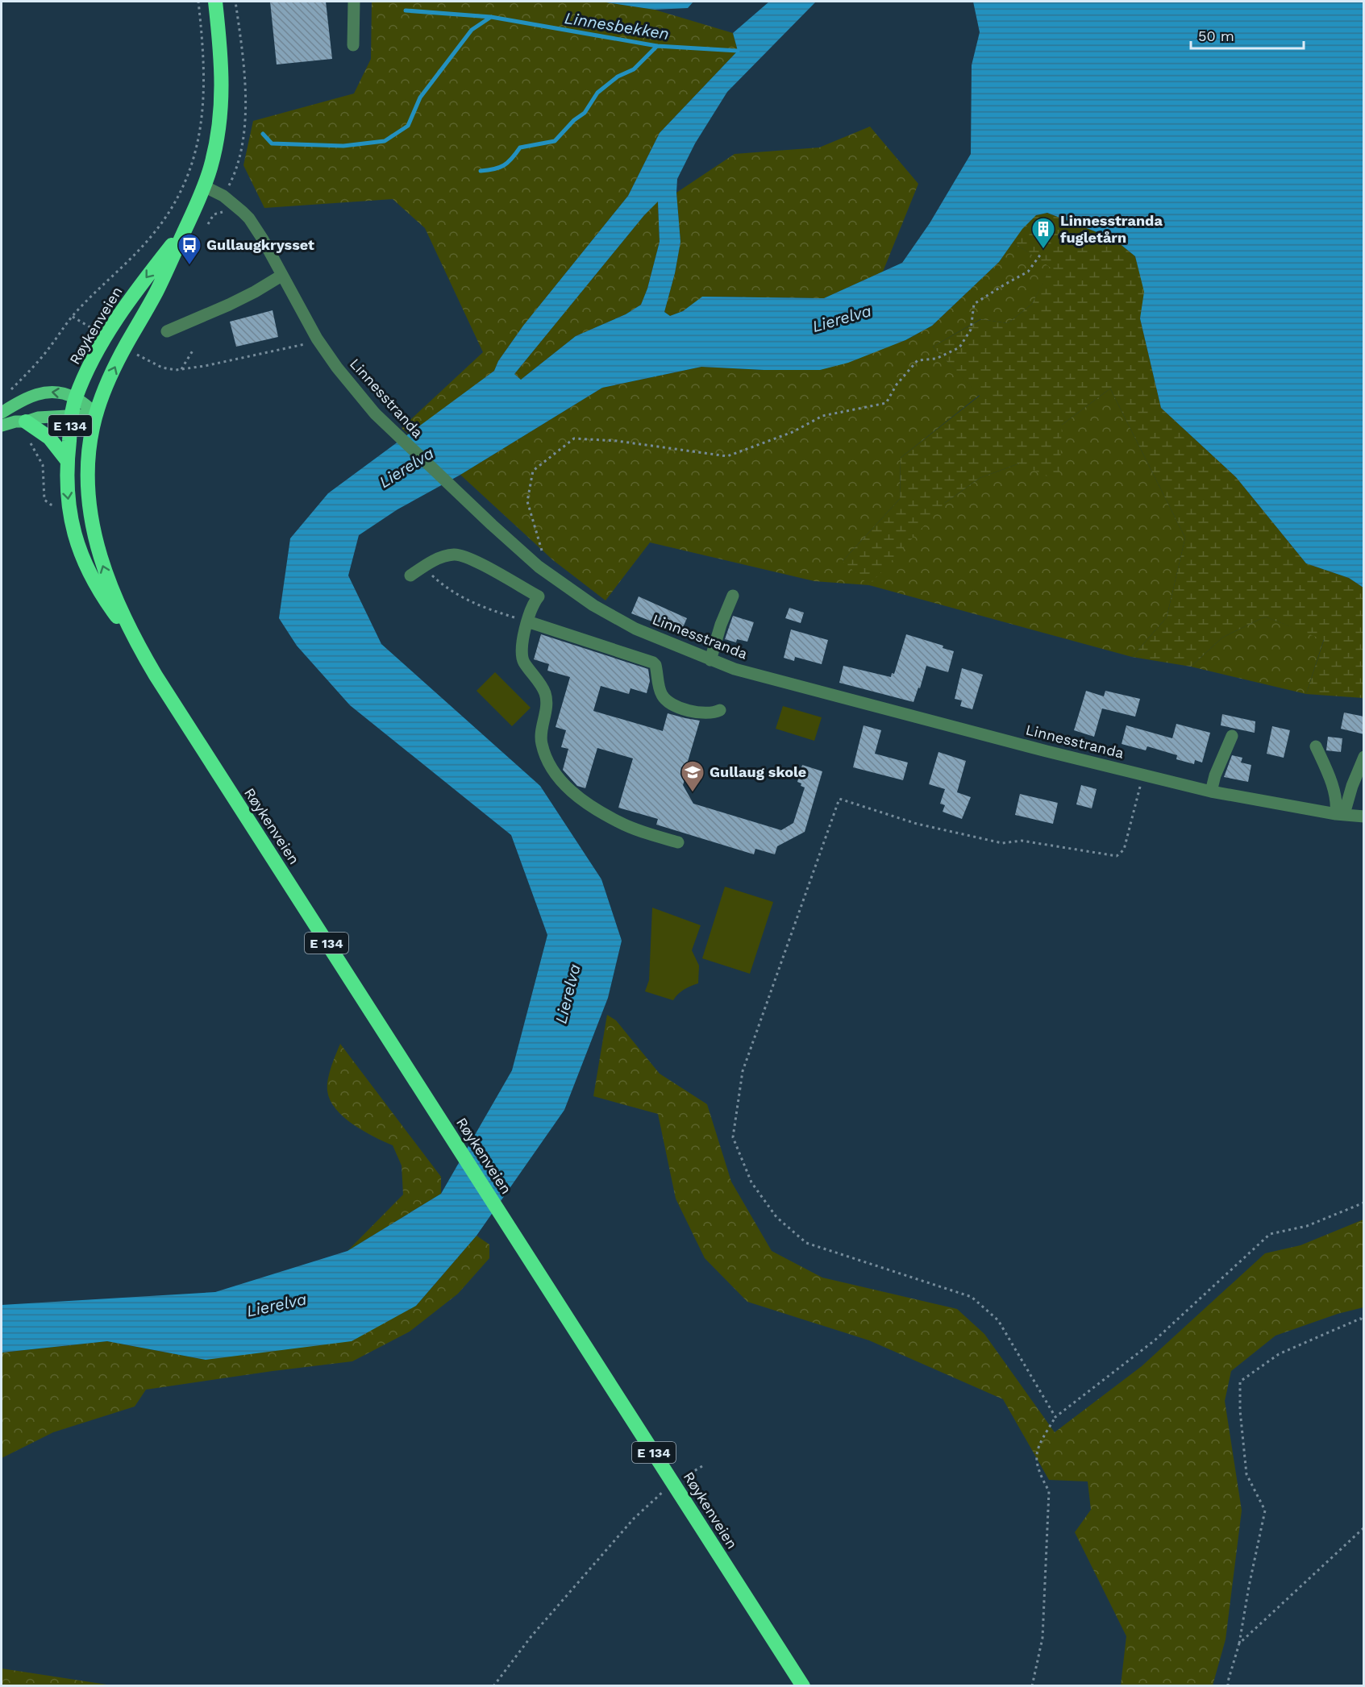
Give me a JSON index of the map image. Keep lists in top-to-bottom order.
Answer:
{
  "streets": {
    "highway": ["Røykenveien", "E 134"],
    "street": ["Linnesstranda"]
  },
  "crossings": [
    ["Røykenveien", "Linnesstranda"],
    ["Røykenveien", "E 134"]
  ],
  "water": ["Linnesbekken", "Lierelva"],
  "places": {
    "building": ["Linnesstranda fugletårn"],
    "bus stop": ["Gullaugkrysset"],
    "school or university": ["Gullaug skole"]
  },
  "scale_bar": "50 m"
}
